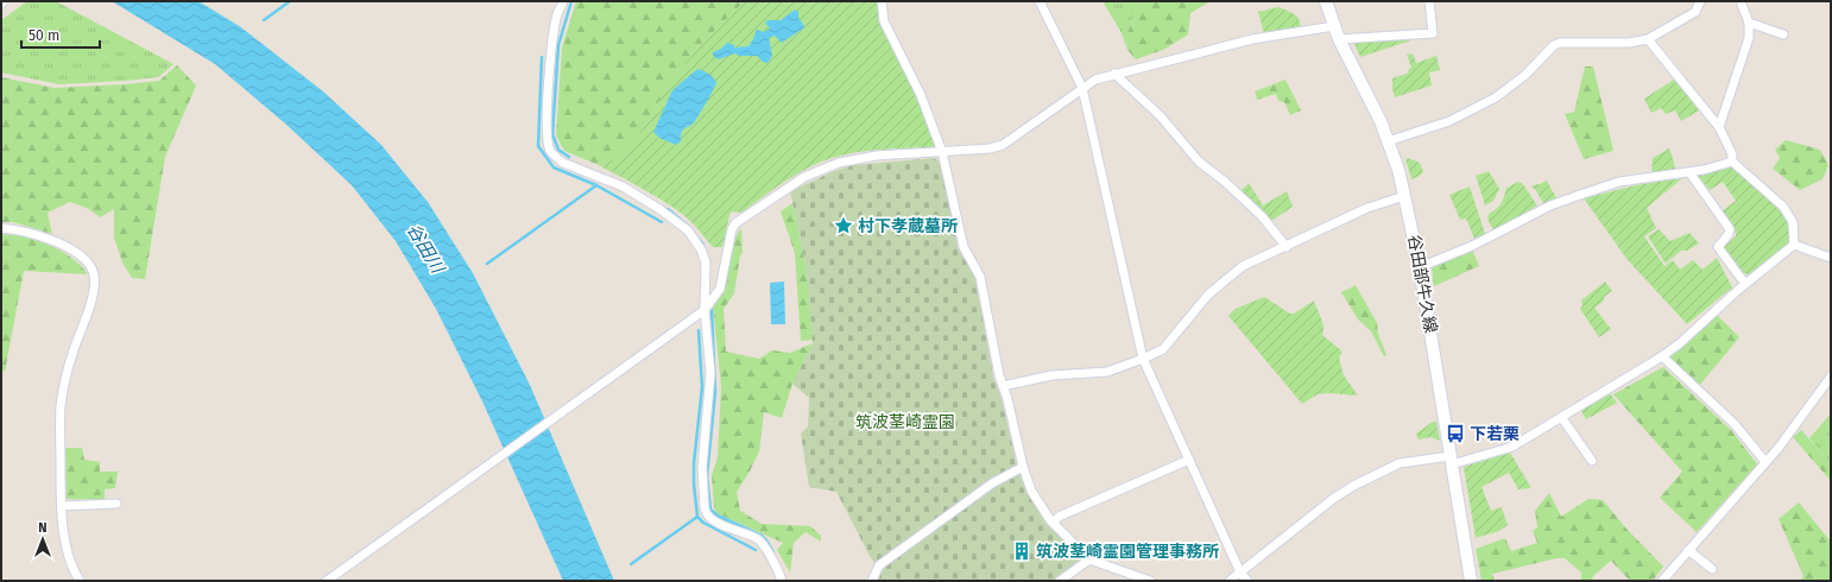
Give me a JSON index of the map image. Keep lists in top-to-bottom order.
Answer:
{
  "streets": {
    "main road": ["谷田部牛久線"]
  },
  "water": ["谷田川"],
  "parks": ["筑波茎崎霊園"],
  "places": {
    "place": ["村下孝蔵墓所"],
    "bus stop": ["下若栗"],
    "building": ["筑波茎崎霊園管理事務所"]
  },
  "scale_bar": "50 m",
  "north": "top"
}
